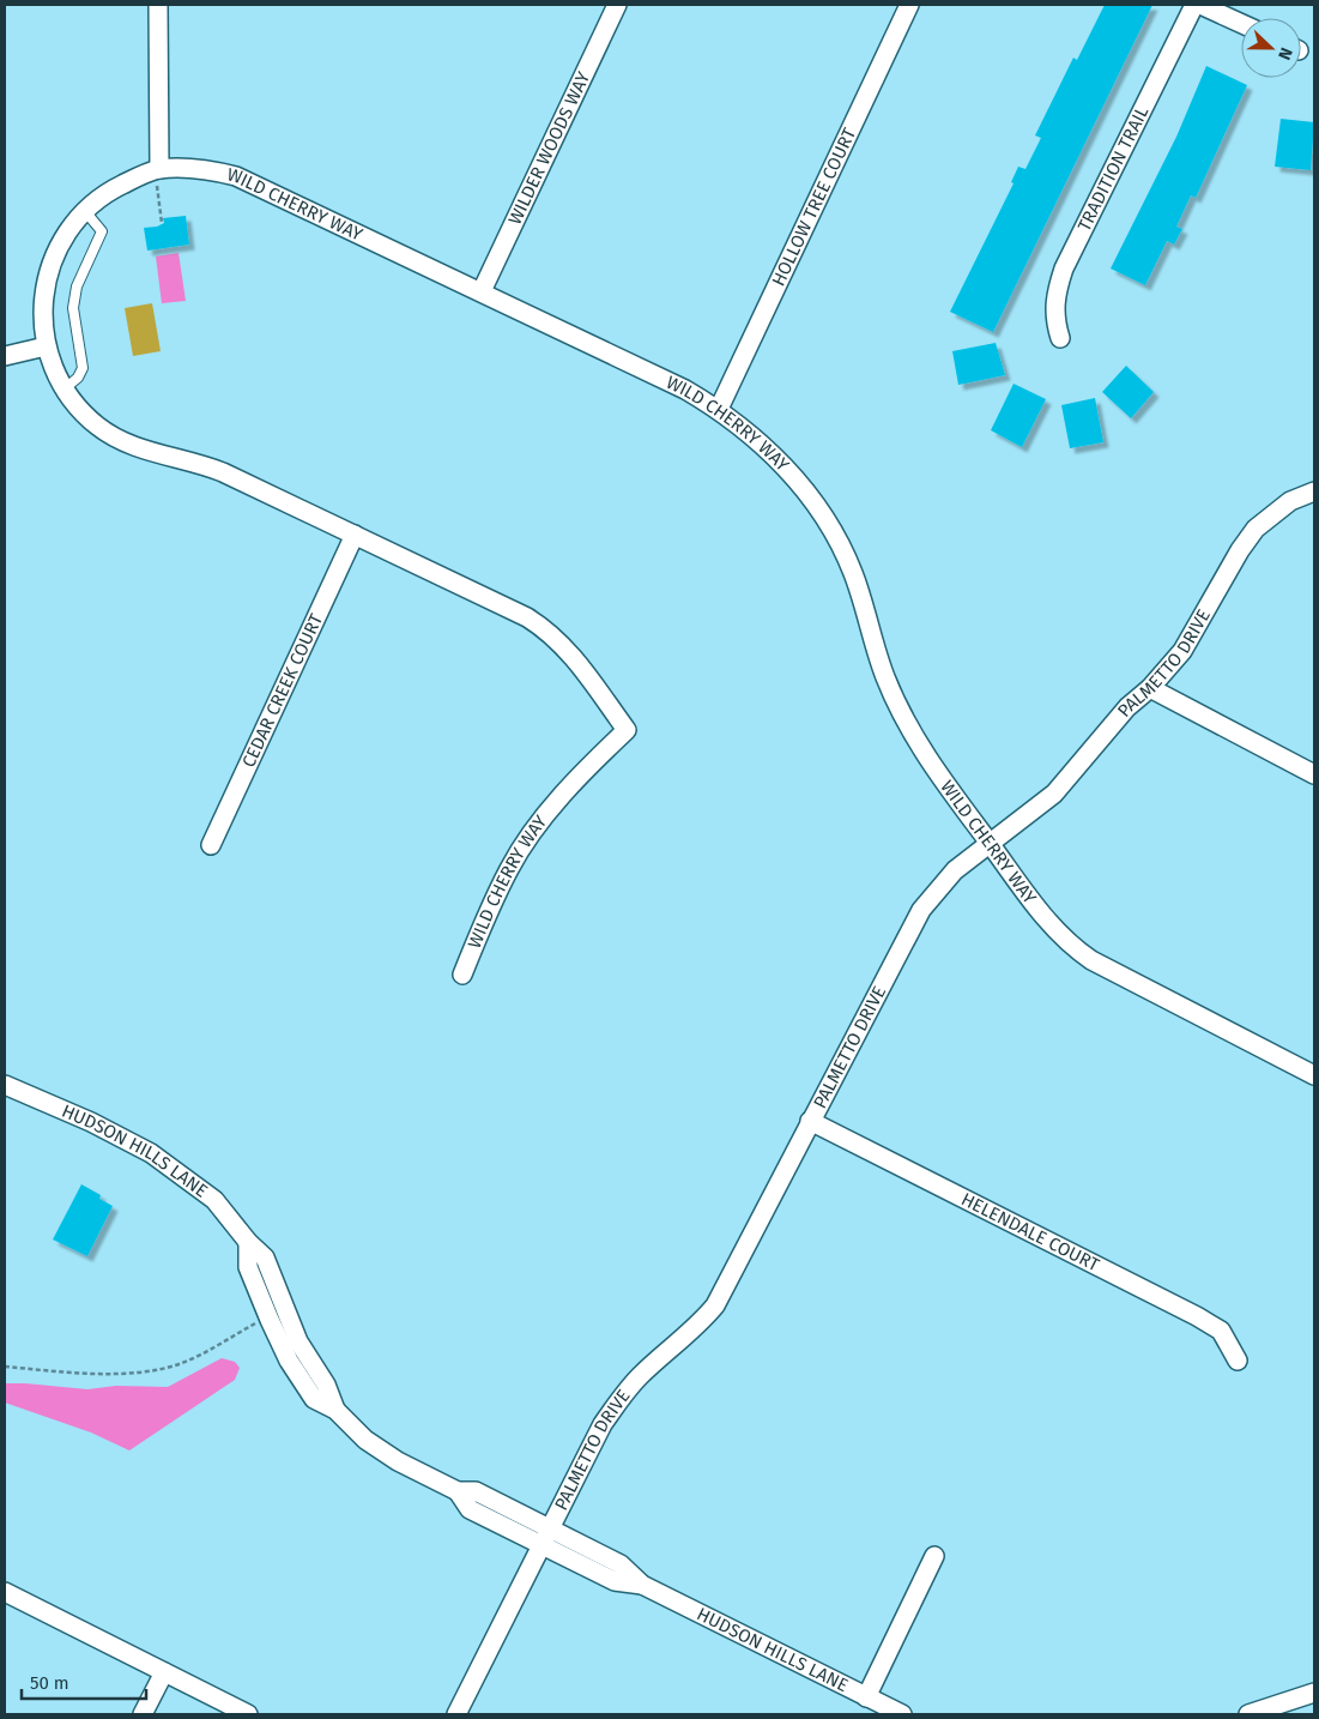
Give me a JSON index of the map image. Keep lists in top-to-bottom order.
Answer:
{
  "streets": {
    "street": [
      "WILDER WOODS WAY",
      "TRADITION TRAIL",
      "WILD CHERRY WAY",
      "HOLLOW TREE COURT",
      "PALMETTO DRIVE",
      "CEDAR CREEK COURT",
      "HUDSON HILLS LANE",
      "HELENDALE COURT"
    ]
  },
  "crossings": [
    ["WILDER WOODS WAY", "WILD CHERRY WAY"],
    ["WILD CHERRY WAY", "HOLLOW TREE COURT"],
    ["WILD CHERRY WAY", "PALMETTO DRIVE"],
    ["WILD CHERRY WAY", "CEDAR CREEK COURT"],
    ["PALMETTO DRIVE", "HUDSON HILLS LANE"],
    ["PALMETTO DRIVE", "HELENDALE COURT"]
  ],
  "scale_bar": "50 m",
  "north": "right"
}
